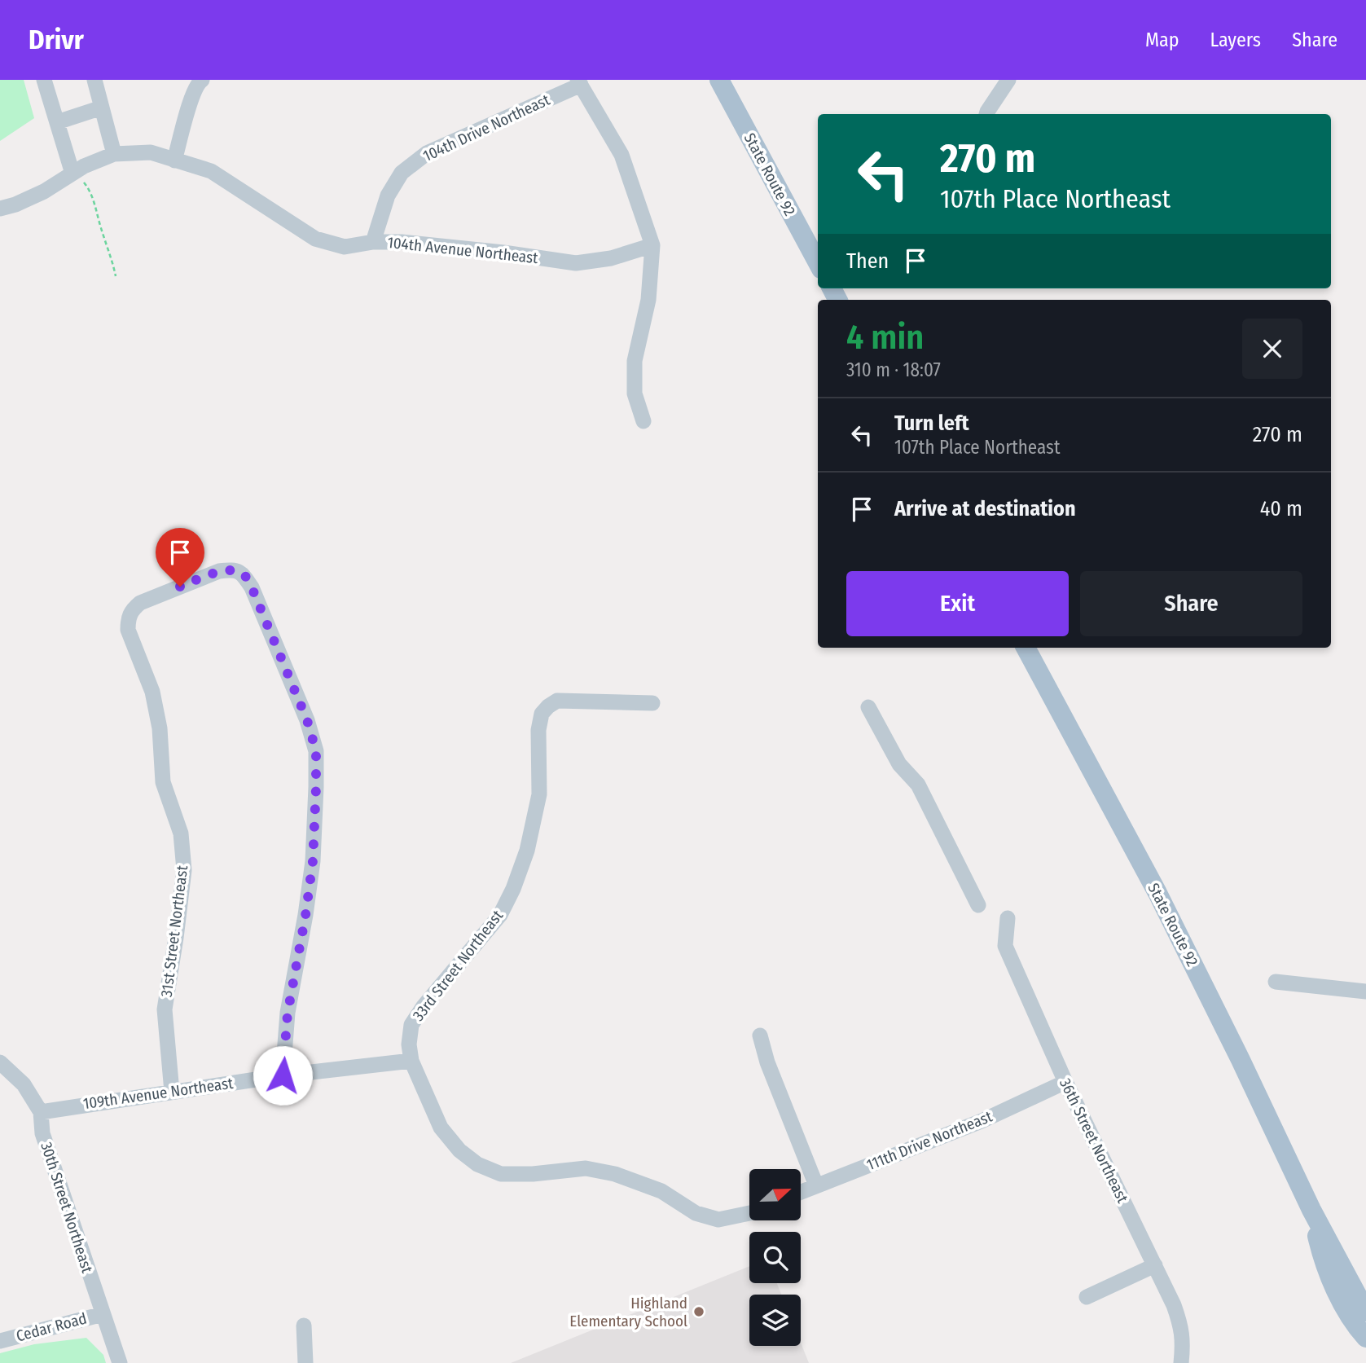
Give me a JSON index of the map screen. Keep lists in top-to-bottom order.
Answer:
{
  "streets": {
    "main road": ["State Route 92"],
    "street": [
      "104th Drive Northeast",
      "104th Avenue Northeast",
      "31st Street Northeast",
      "33rd Street Northeast",
      "109th Avenue Northeast",
      "111th Drive Northeast",
      "36th Street Northeast",
      "30th Street Northeast",
      "Cedar Road"
    ]
  },
  "crossings": [
    ["104th Drive Northeast", "104th Avenue Northeast"],
    ["31st Street Northeast", "109th Avenue Northeast"],
    ["33rd Street Northeast", "109th Avenue Northeast"],
    ["109th Avenue Northeast", "30th Street Northeast"],
    ["111th Drive Northeast", "36th Street Northeast"],
    ["30th Street Northeast", "Cedar Road"]
  ],
  "places": ["Highland Elementary School"],
  "north": "right",
  "page": {
    "header": "Drivr",
    "nav": ["Map", "Layers", "Share"],
    "turn": ["270 m", "107th Place Northeast"],
    "then": "Then",
    "heading": ["4 min", "310 m · 18:07"],
    "list": [
      {
        "name": "Turn left",
        "note": "107th Place Northeast",
        "value": "270 m"
      },
      {
        "name": "Arrive at destination",
        "value": "40 m"
      }
    ],
    "buttons": ["Exit", "Share"]
  }
}
